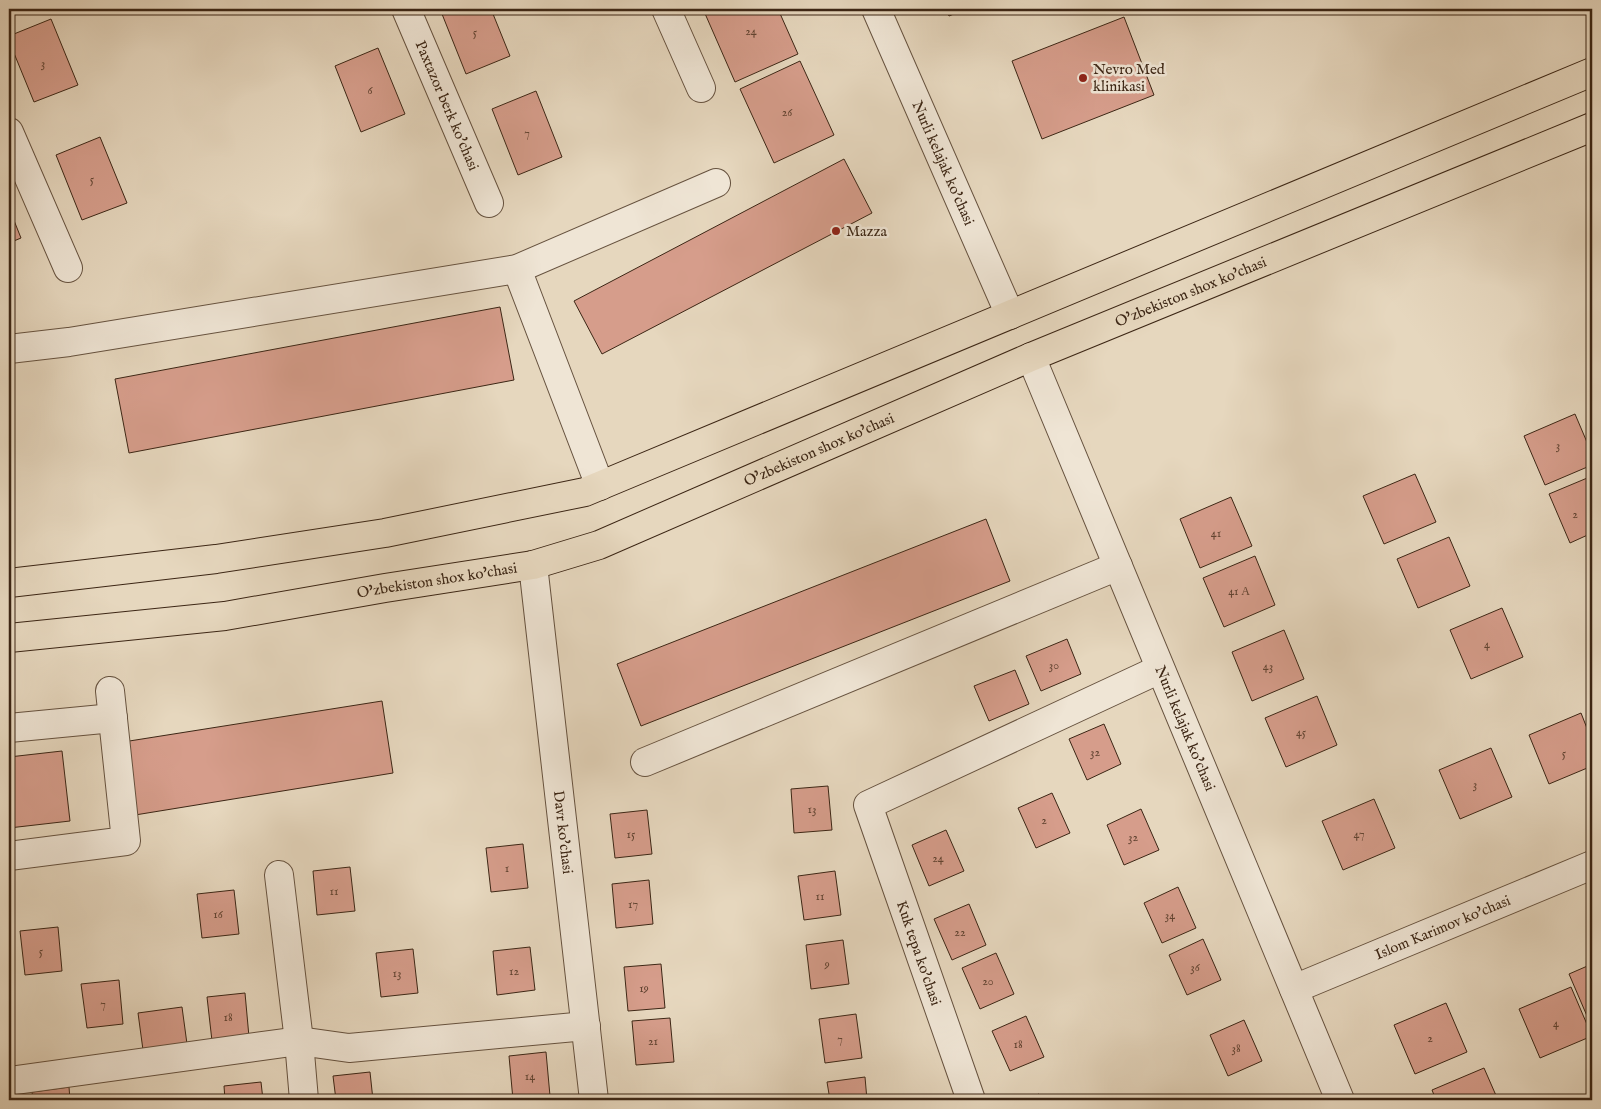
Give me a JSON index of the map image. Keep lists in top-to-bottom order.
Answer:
{
  "streets": {
    "main road": ["O'zbekiston shox ko'chasi"],
    "street": [
      "Paxtazor berk ko'chasi",
      "Nurli kelajak ko'chasi",
      "Davr ko'chasi",
      "Islom Karimov ko'chasi",
      "Kuk tepa ko'chasi"
    ]
  },
  "crossings": [
    ["Nurli kelajak ko'chasi", "O'zbekiston shox ko'chasi"],
    ["Nurli kelajak ko'chasi", "Islom Karimov ko'chasi"],
    ["Nurli kelajak ko'chasi", "Kuk tepa ko'chasi"],
    ["O'zbekiston shox ko'chasi", "Davr ko'chasi"]
  ],
  "places": ["Nevro Med klinikasi", "Mazza"],
  "house_numbers": [
    "24",
    "5",
    "3",
    "6",
    "26",
    "7",
    "5",
    "3",
    "2",
    "41",
    "41 А",
    "4",
    "30",
    "43",
    "45",
    "32",
    "5",
    "3",
    "13",
    "2",
    "15",
    "47",
    "32",
    "24",
    "1",
    "11",
    "11",
    "17",
    "16",
    "34",
    "22",
    "5",
    "9",
    "36",
    "12",
    "13",
    "20",
    "19",
    "7",
    "18",
    "4",
    "2",
    "7",
    "21",
    "18",
    "38",
    "14"
  ]
}
